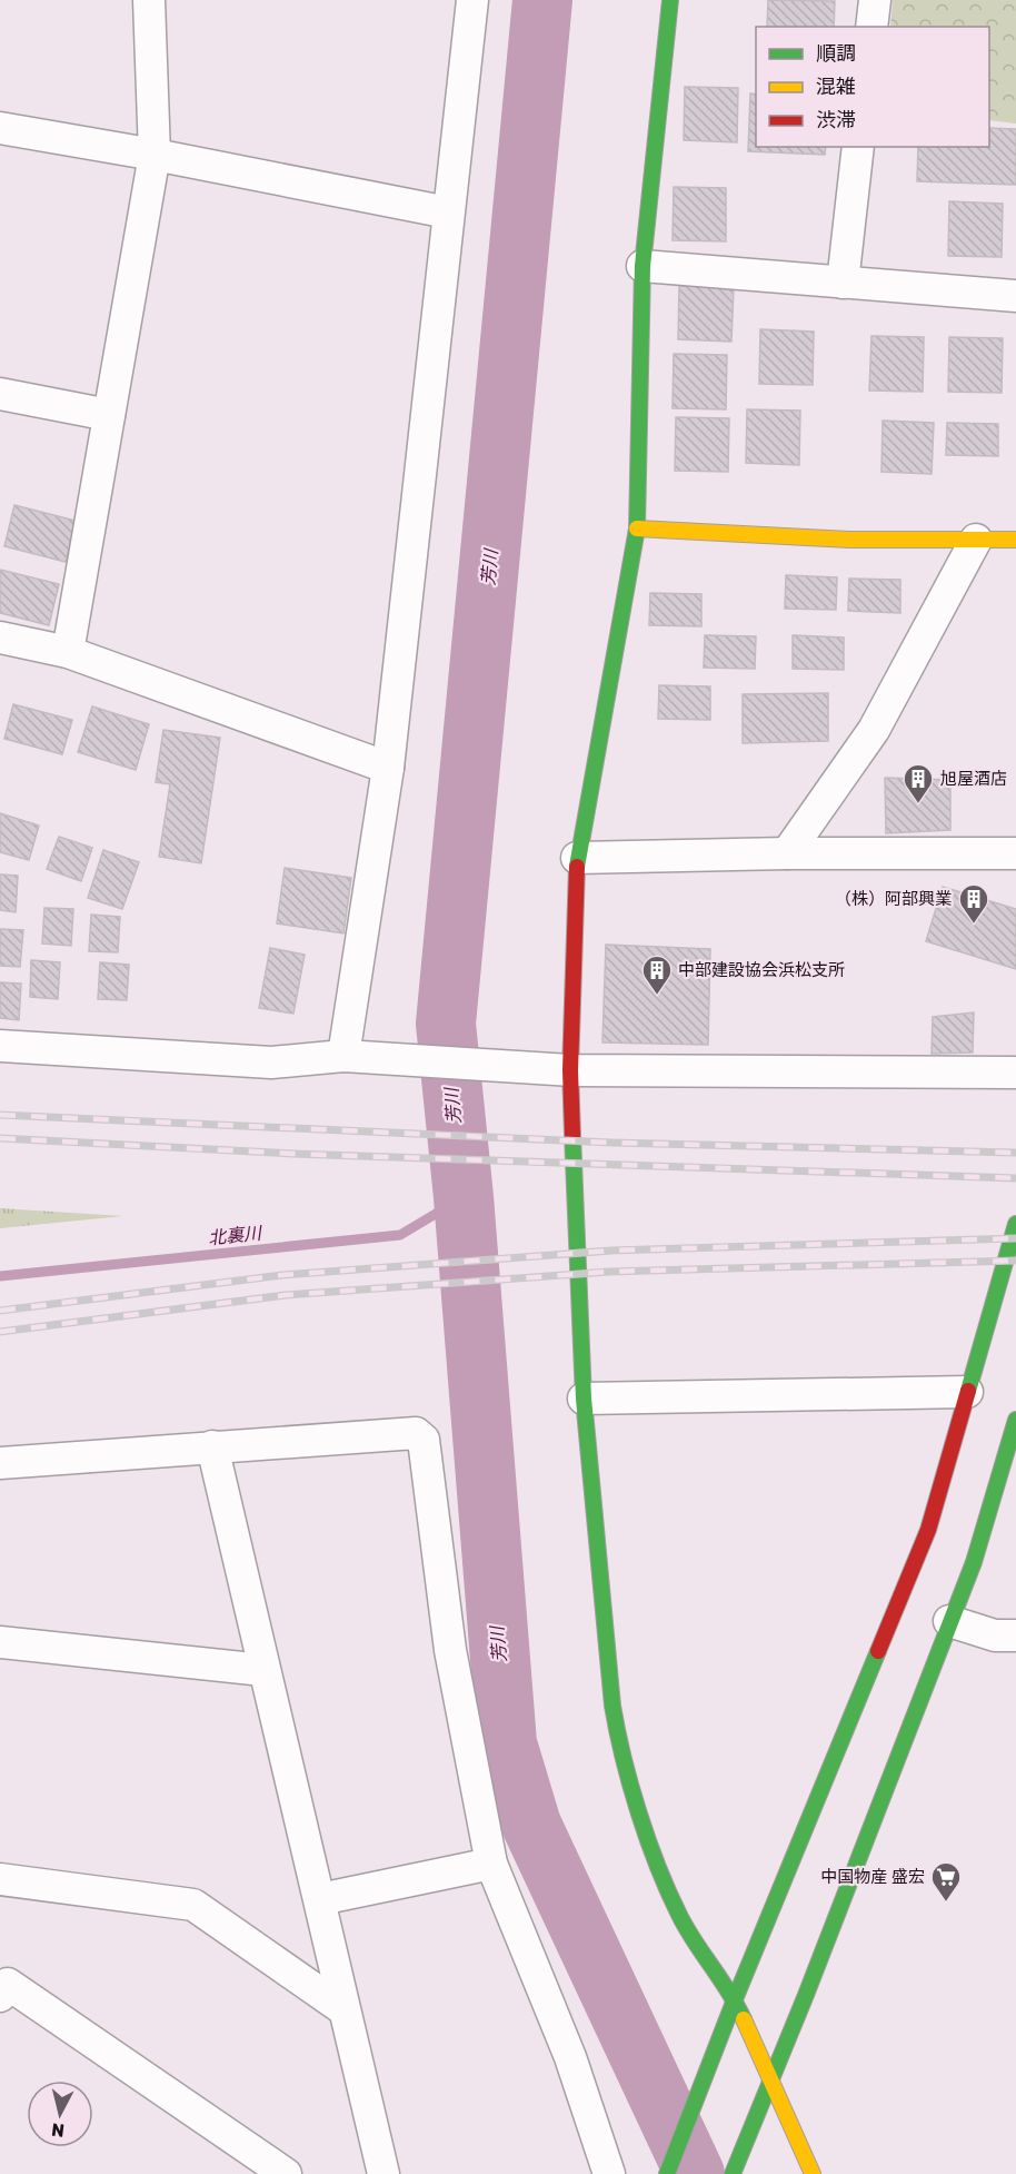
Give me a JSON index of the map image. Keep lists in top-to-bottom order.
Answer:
{
  "water": ["芳川", "北裏川"],
  "places": {
    "building": ["旭屋酒店", "（株）阿部興業", "中部建設協会浜松支所"],
    "supermarket": ["中国物産 盛宏"]
  },
  "legend": ["順調", "混雑", "渋滞"],
  "north": "bottom"
}
